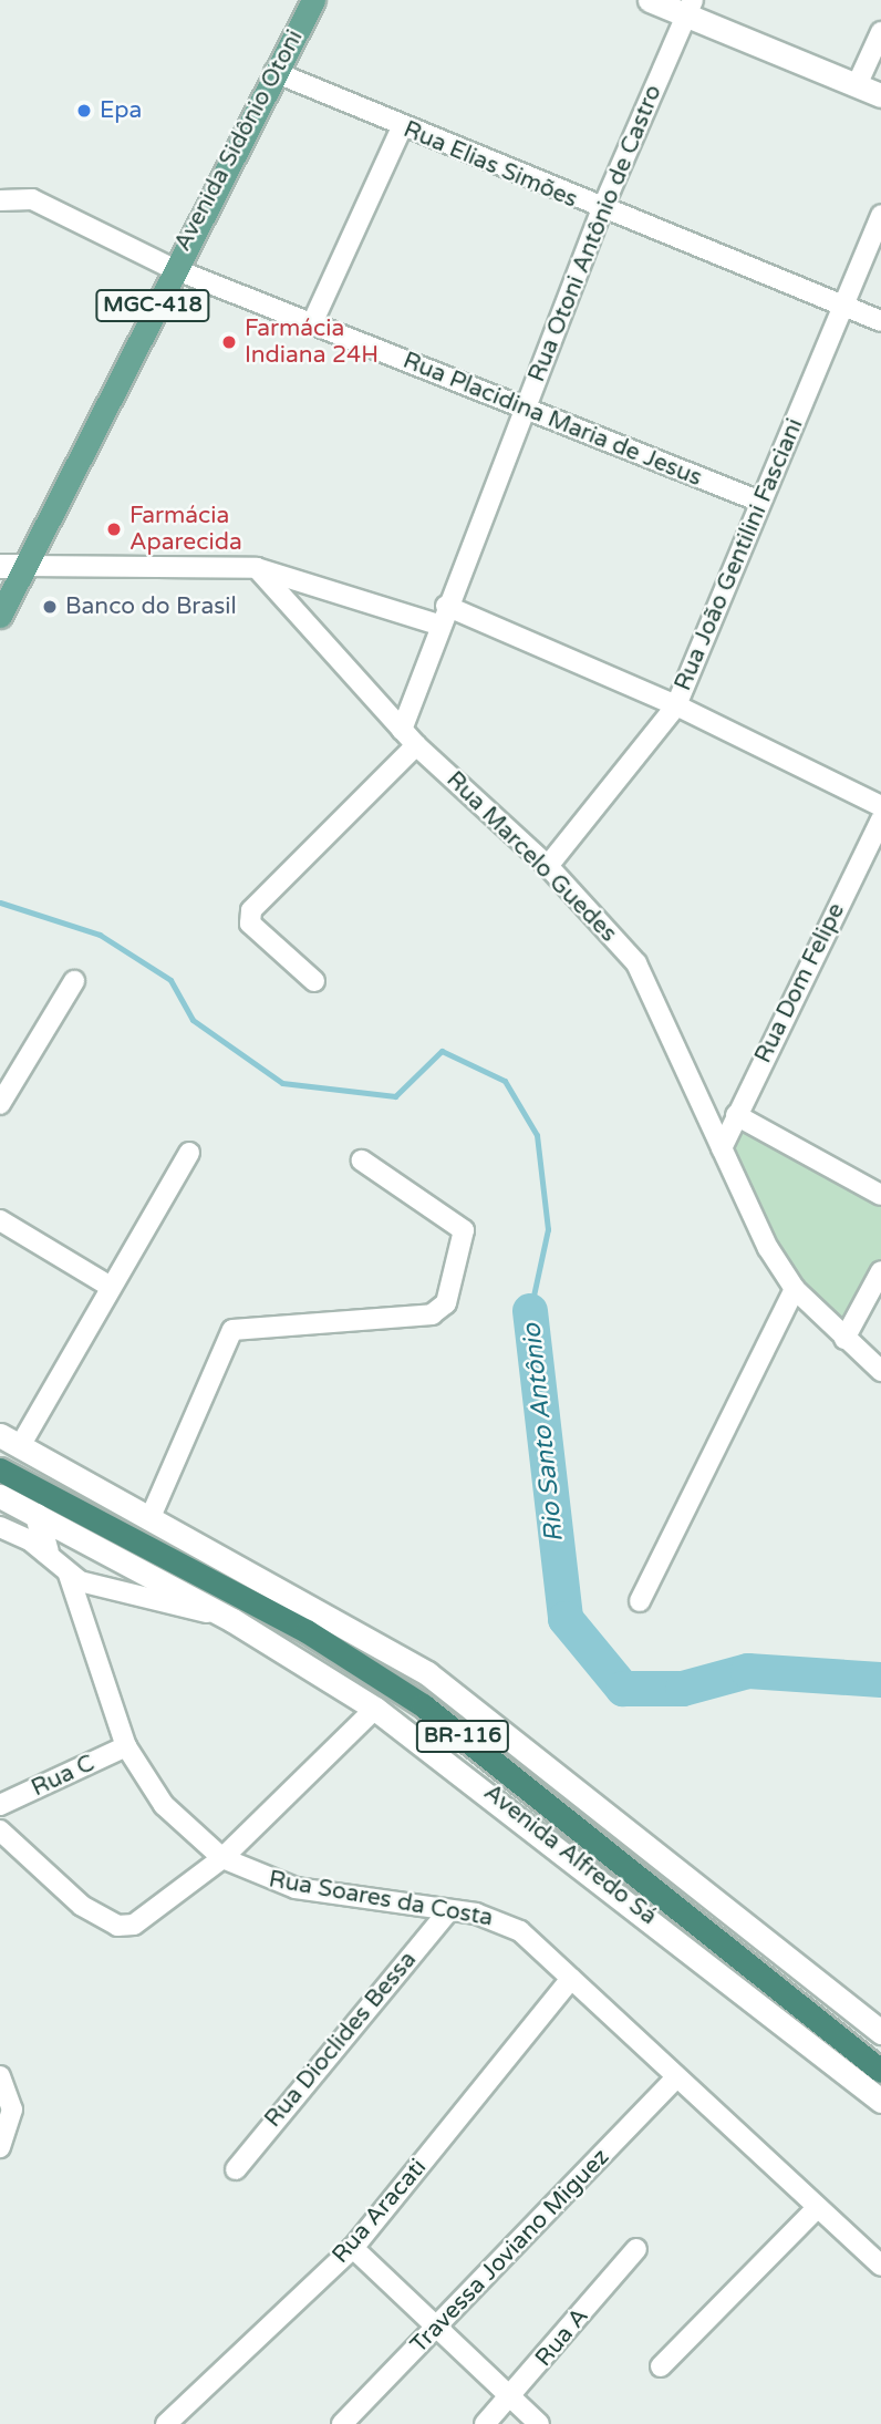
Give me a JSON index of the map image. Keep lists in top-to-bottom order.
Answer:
{
  "streets": {
    "highway": ["BR-116", "Avenida Alfredo Sá"],
    "main road": ["Avenida Sidônio Otoni", "MGC-418"],
    "street": [
      "Rua Elias Simões",
      "Rua Otoni Antônio de Castro",
      "Rua Placidina Maria de Jesus",
      "Rua João Gentilini Fasciani",
      "Rua Marcelo Guedes",
      "Rua Dom Felipe",
      "Rua C",
      "Rua Soares da Costa",
      "Rua Dioclides Bessa",
      "Rua Aracati",
      "Travessa Joviano Miguez",
      "Rua A"
    ]
  },
  "crossings": [
    ["Avenida Sidônio Otoni", "Rua Elias Simões"],
    ["Avenida Sidônio Otoni", "Rua Placidina Maria de Jesus"],
    ["Rua Elias Simões", "Rua Otoni Antônio de Castro"],
    ["Rua Elias Simões", "Rua João Gentilini Fasciani"],
    ["Rua Otoni Antônio de Castro", "Rua Placidina Maria de Jesus"],
    ["Rua Otoni Antônio de Castro", "Rua Marcelo Guedes"],
    ["Rua Placidina Maria de Jesus", "Rua João Gentilini Fasciani"],
    ["Rua João Gentilini Fasciani", "Rua Marcelo Guedes"],
    ["Rua Marcelo Guedes", "Rua Dom Felipe"],
    ["Rua C", "Rua Soares da Costa"],
    ["Rua Soares da Costa", "Rua Dioclides Bessa"],
    ["Rua Soares da Costa", "Rua Aracati"],
    ["Rua Soares da Costa", "Travessa Joviano Miguez"]
  ],
  "water": ["Rio Santo Antônio"],
  "places": [
    "Epa",
    "Farmácia Indiana 24H",
    "Farmácia Aparecida",
    "Banco do Brasil"
  ]
}
